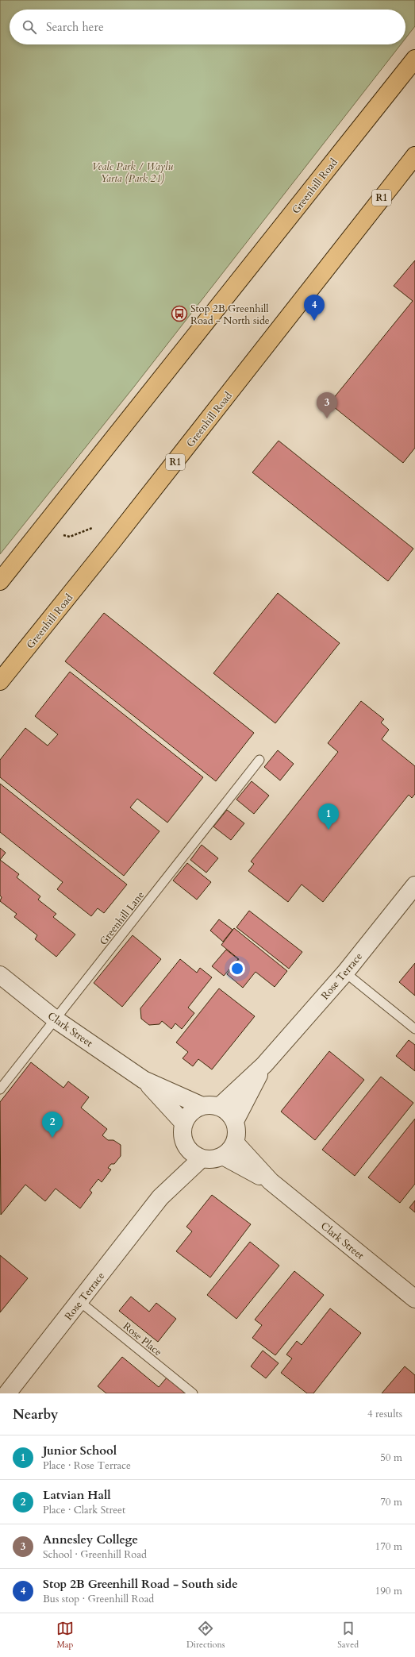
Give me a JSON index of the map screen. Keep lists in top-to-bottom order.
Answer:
{
  "streets": {
    "highway": ["Greenhill Road", "R1"],
    "street": ["Rose Terrace", "Clark Street"],
    "lane": ["Greenhill Lane", "Rose Place"]
  },
  "crossings": [
    ["Greenhill Lane", "Clark Street"],
    ["Rose Terrace", "Clark Street"],
    ["Rose Terrace", "Rose Place"]
  ],
  "parks": ["Veale Park / Waylu Yarta (Park 21)"],
  "places": {
    "bus stop": ["Stop 2B Greenhill Road - North side"]
  },
  "page": {
    "search": "Search here",
    "pins": [
      "4",
      "3",
      "1",
      "2"
    ],
    "heading": ["Nearby", "4 results"],
    "list": [
      {
        "mark": "1",
        "name": "Junior School",
        "note": "Place · Rose Terrace",
        "value": "50 m"
      },
      {
        "mark": "2",
        "name": "Latvian Hall",
        "note": "Place · Clark Street",
        "value": "70 m"
      },
      {
        "mark": "3",
        "name": "Annesley College",
        "note": "School · Greenhill Road",
        "value": "170 m"
      },
      {
        "mark": "4",
        "name": "Stop 2B Greenhill Road - South side",
        "note": "Bus stop · Greenhill Road",
        "value": "190 m"
      }
    ],
    "nav": ["Map", "Directions", "Saved"]
  }
}
